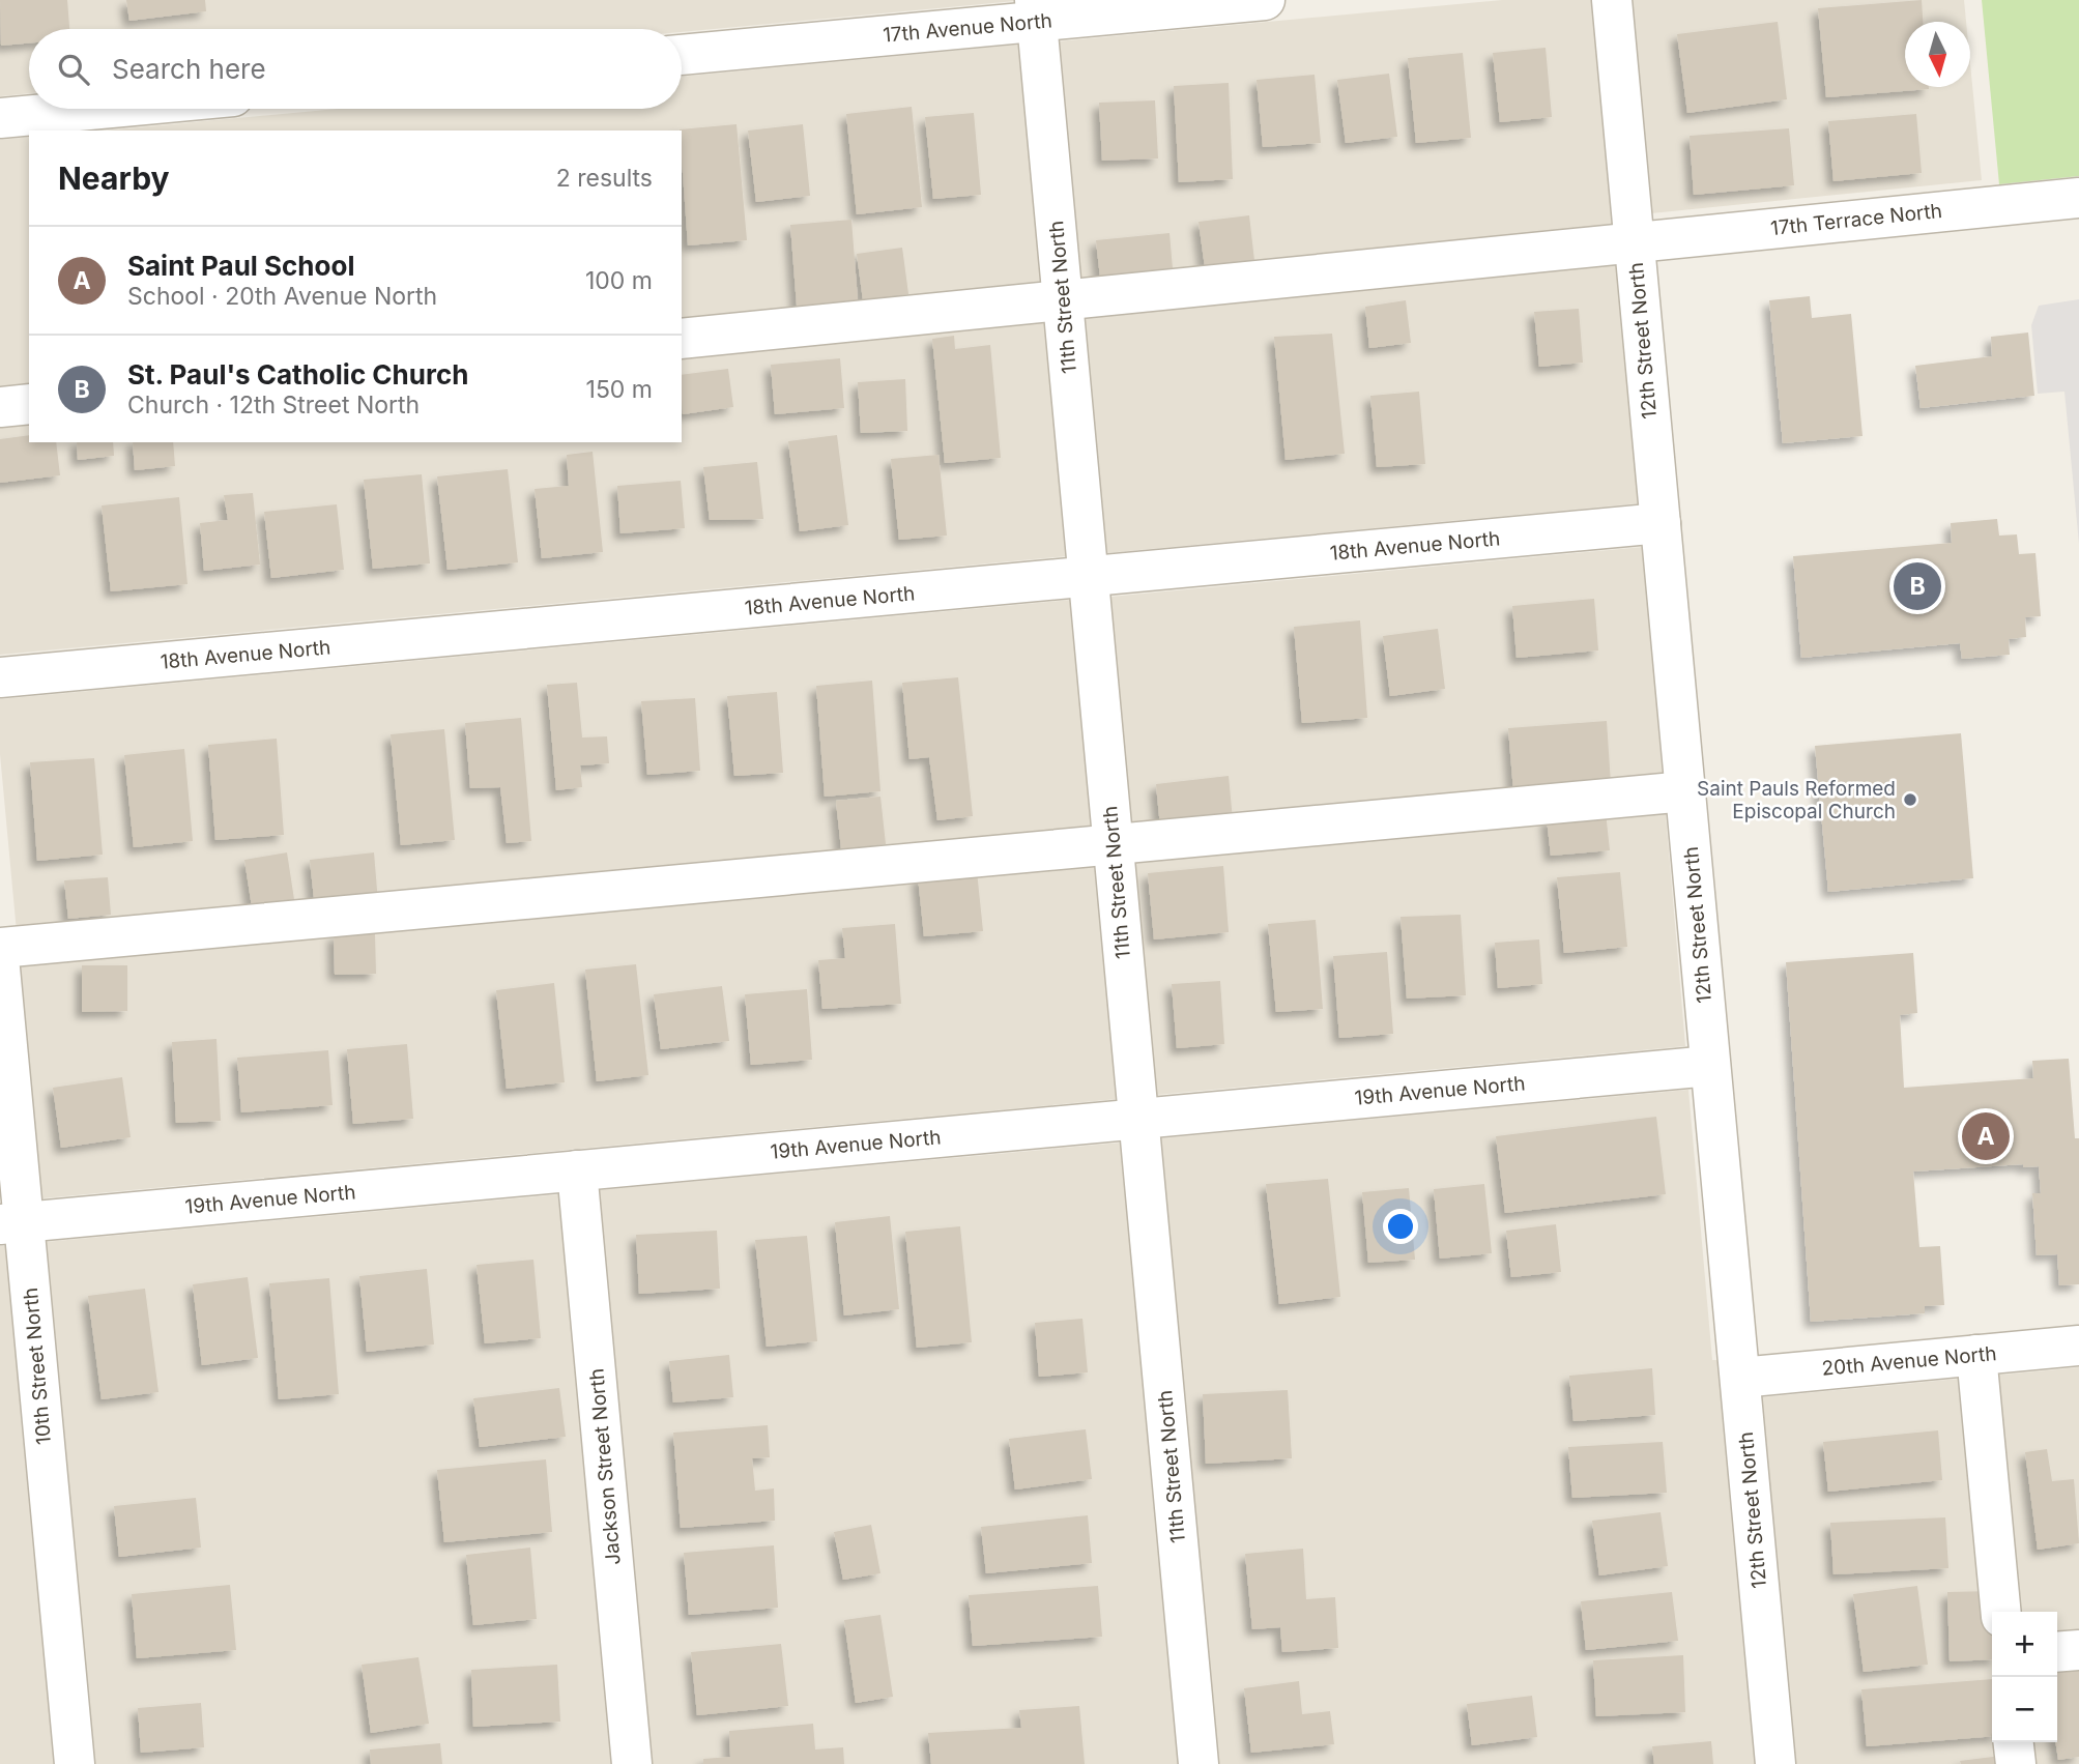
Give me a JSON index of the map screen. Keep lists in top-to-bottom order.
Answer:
{
  "streets": {
    "street": [
      "17th Avenue North",
      "17th Terrace North",
      "11th Street North",
      "12th Street North",
      "18th Avenue North",
      "19th Avenue North",
      "20th Avenue North",
      "10th Street North",
      "Jackson Street North"
    ]
  },
  "crossings": [
    ["17th Avenue North", "11th Street North"],
    ["17th Terrace North", "11th Street North"],
    ["17th Terrace North", "12th Street North"],
    ["11th Street North", "18th Avenue North"],
    ["11th Street North", "19th Avenue North"],
    ["12th Street North", "18th Avenue North"],
    ["12th Street North", "19th Avenue North"],
    ["12th Street North", "20th Avenue North"],
    ["19th Avenue North", "10th Street North"],
    ["19th Avenue North", "Jackson Street North"]
  ],
  "places": ["Saint Pauls Reformed Episcopal Church"],
  "north": "bottom",
  "page": {
    "search": "Search here",
    "heading": ["Nearby", "2 results"],
    "list": [
      {
        "mark": "A",
        "name": "Saint Paul School",
        "note": "School · 20th Avenue North",
        "value": "100 m"
      },
      {
        "mark": "B",
        "name": "St. Paul's Catholic Church",
        "note": "Church · 12th Street North",
        "value": "150 m"
      }
    ],
    "pins": ["B", "A"],
    "map_buttons": ["+", "−"]
  }
}
